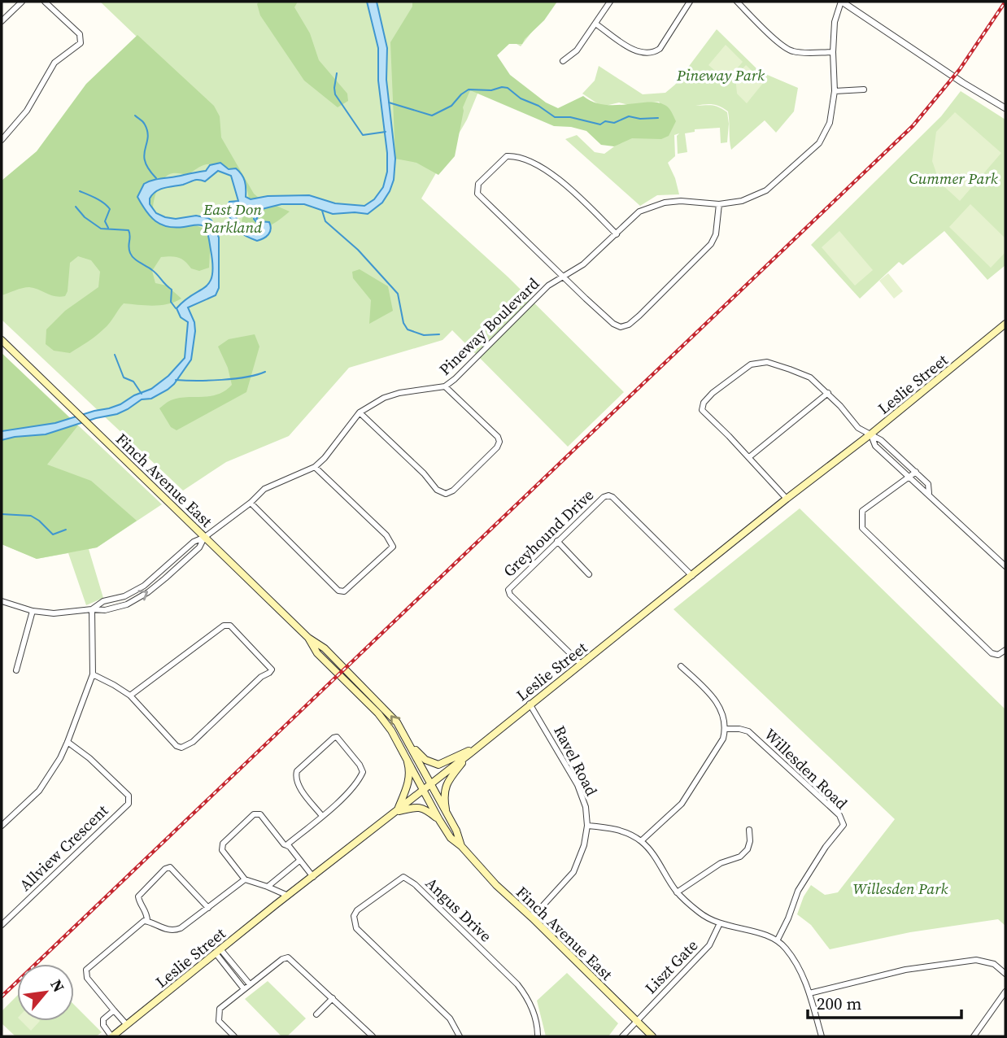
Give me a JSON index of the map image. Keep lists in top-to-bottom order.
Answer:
{
  "streets": {
    "main road": ["Leslie Street", "Finch Avenue East"],
    "street": [
      "Pineway Boulevard",
      "Greyhound Drive",
      "Ravel Road",
      "Willesden Road",
      "Allview Crescent",
      "Angus Drive",
      "Liszt Gate"
    ]
  },
  "crossings": [
    ["Pineway Boulevard", "Finch Avenue East"],
    ["Leslie Street", "Finch Avenue East"],
    ["Leslie Street", "Greyhound Drive"],
    ["Leslie Street", "Ravel Road"],
    ["Finch Avenue East", "Ravel Road"],
    ["Finch Avenue East", "Liszt Gate"]
  ],
  "parks": [
    "Pineway Park",
    "Cummer Park",
    "East Don Parkland",
    "Willesden Park"
  ],
  "scale_bar": "200 m",
  "north": "top right"
}
